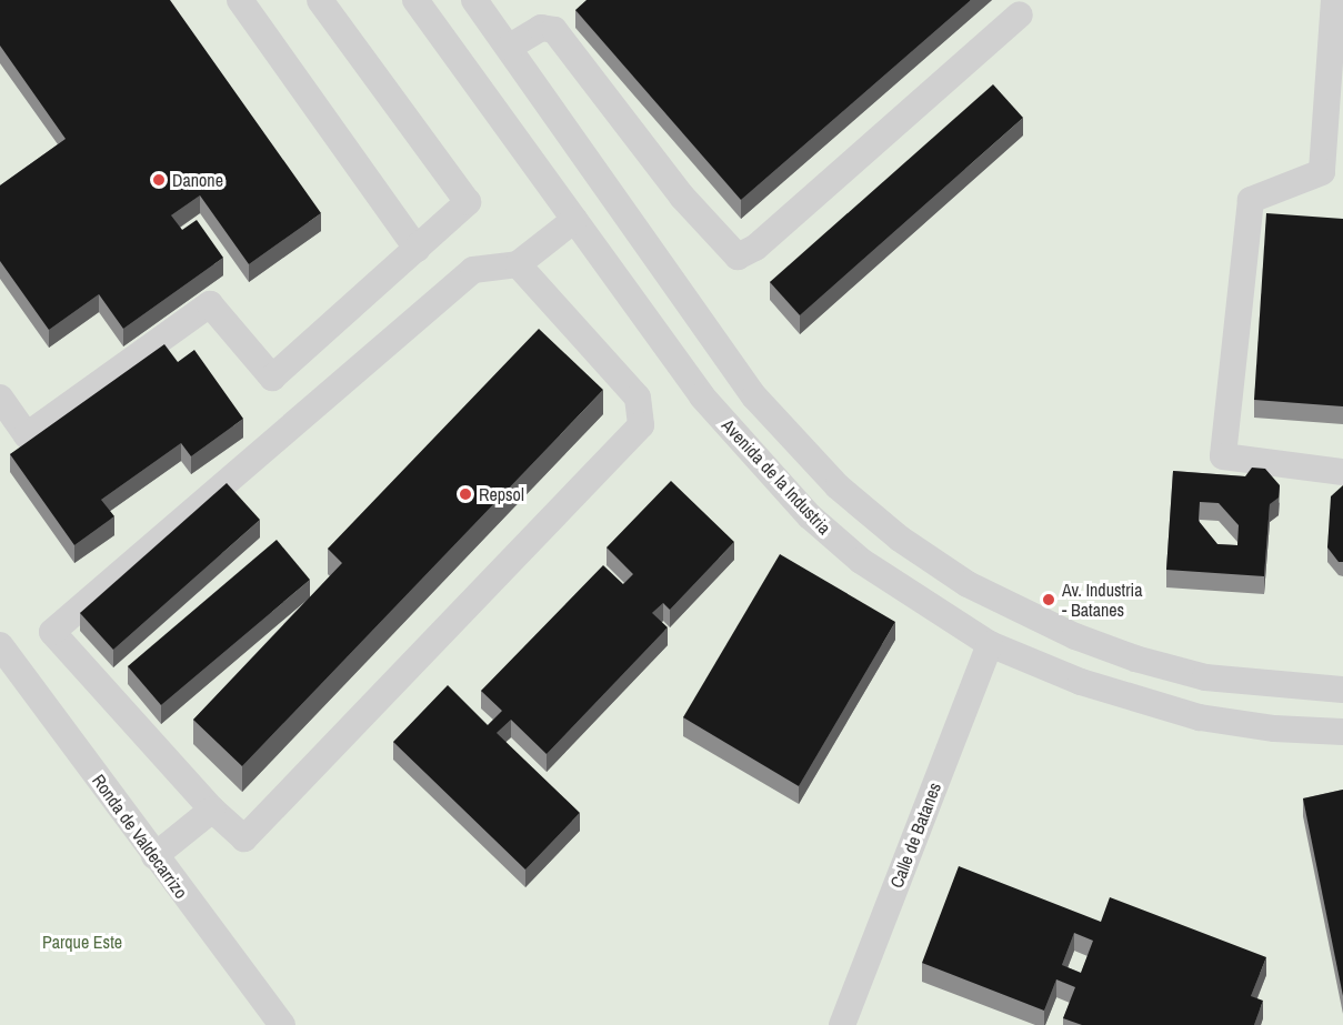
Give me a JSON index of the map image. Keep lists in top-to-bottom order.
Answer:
{
  "streets": {
    "street": ["Avenida de la Industria", "Calle de Batanes", "Ronda de Valdecarrizo"]
  },
  "crossings": [
    ["Avenida de la Industria", "Calle de Batanes"]
  ],
  "parks": ["Parque Este"],
  "places": ["Danone", "Repsol", "Av. Industria - Batanes"]
}
